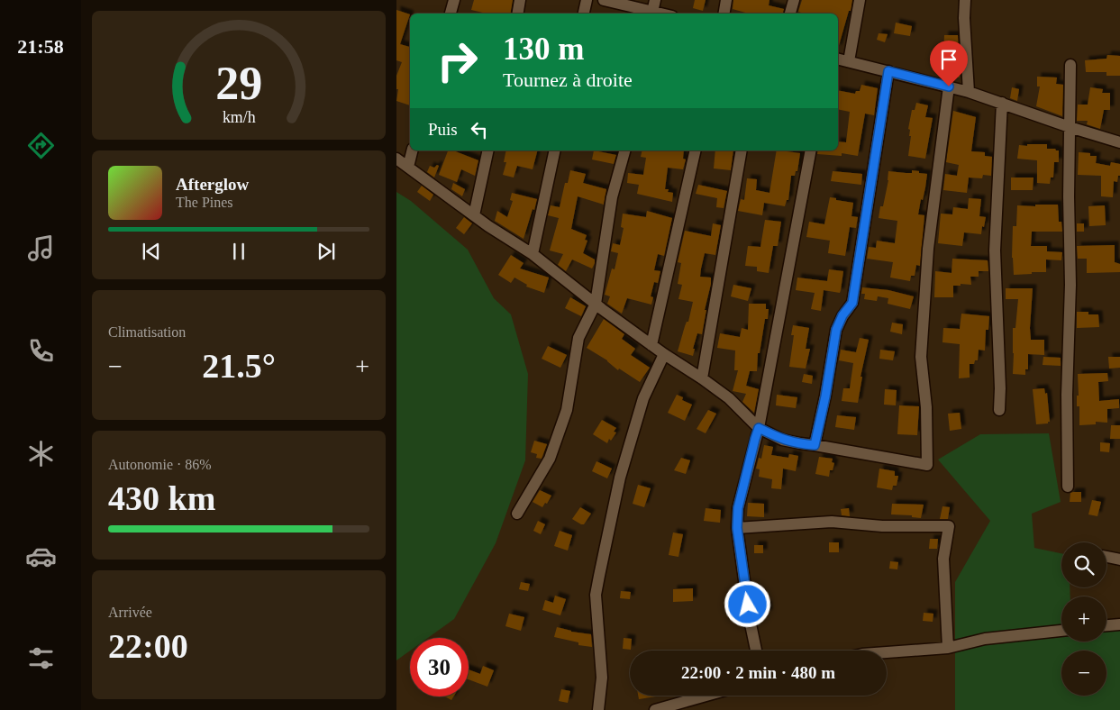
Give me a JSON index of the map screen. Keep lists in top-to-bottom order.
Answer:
{
  "page": {
    "tabs": "21:58",
    "turn": ["130 m", "Tournez à droite"],
    "then": "Puis",
    "song": ["Afterglow", "The Pines"],
    "tile": [
      "Climatisation",
      ["Autonomie · 86%", "430 km"],
      ["Arrivée", "22:00"]
    ],
    "heat": ["−", "21.5°", "+"],
    "map_buttons": ["+", "−"],
    "limit": "30",
    "trip": "22:00 · 2 min · 480 m",
    "gauge": ["29", "km/h"]
  }
}
